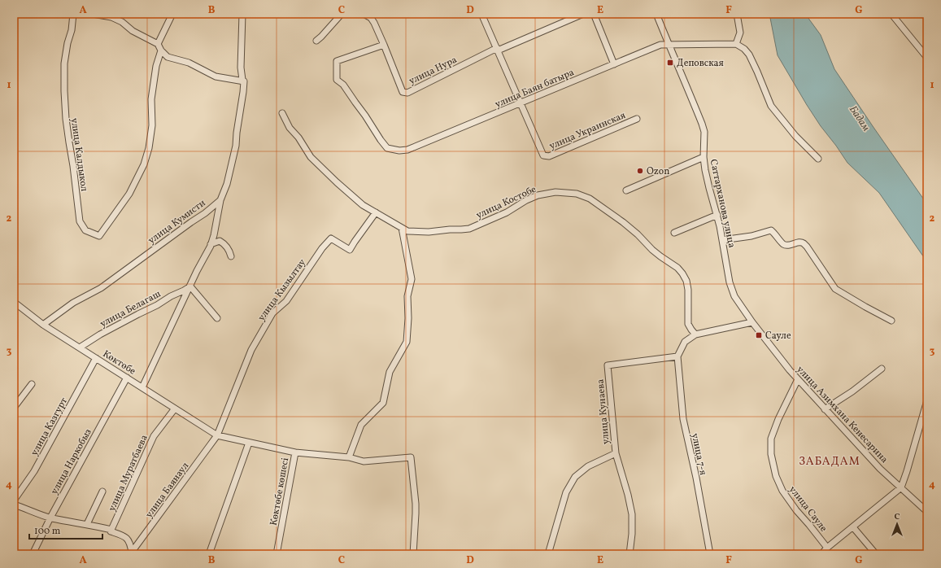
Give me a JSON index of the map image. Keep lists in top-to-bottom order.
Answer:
{
  "streets": {
    "street": [
      "улица Нура",
      "улица Баян батыра",
      "улица Украинская",
      "улица Калдыкол",
      "улица Костобе",
      "Саттарханова улица",
      "улица Кумисти",
      "улица Кызылтау",
      "улица Белагаш",
      "Көктөбе",
      "улица Кунаева",
      "улица Азимхана Кенесарина",
      "улица Казгурт",
      "улица 7-я",
      "улица Наркобыз",
      "улица Муратбаева",
      "улица Баянаул",
      "Көктөбе көшесі",
      "улица Сауле"
    ]
  },
  "crossings": [
    ["улица Нура", "улица Баян батыра"],
    ["улица Баян батыра", "улица Украинская"],
    ["улица Баян батыра", "Саттарханова улица"],
    ["улица Костобе", "улица Кызылтау"],
    ["Саттарханова улица", "улица Азимхана Кенесарина"],
    ["улица Кумисти", "Көктөбе"],
    ["улица Кызылтау", "Көктөбе"],
    ["улица Кызылтау", "улица Баянаул"],
    ["улица Кызылтау", "Көктөбе көшесі"],
    ["улица Белагаш", "Көктөбе"],
    ["Көктөбе", "улица Казгурт"],
    ["Көктөбе", "улица Наркобыз"],
    ["Көктөбе", "улица Муратбаева"],
    ["Көктөбе", "улица Баянаул"],
    ["Көктөбе", "Көктөбе көшесі"],
    ["улица Кунаева", "улица 7-я"],
    ["улица Азимхана Кенесарина", "улица Сауле"],
    ["улица Баянаул", "Көктөбе көшесі"]
  ],
  "districts": ["ЗАБАДАМ"],
  "water": ["Бадам"],
  "places": {
    "transit": ["Деповская", "Сауле"],
    "other": ["Ozon"]
  },
  "scale_bar": "100 m",
  "north": "top",
  "grid": {
    "columns": [
      "A",
      "B",
      "C",
      "D",
      "E",
      "F",
      "G"
    ],
    "rows": [
      "1",
      "2",
      "3",
      "4"
    ]
  }
}
